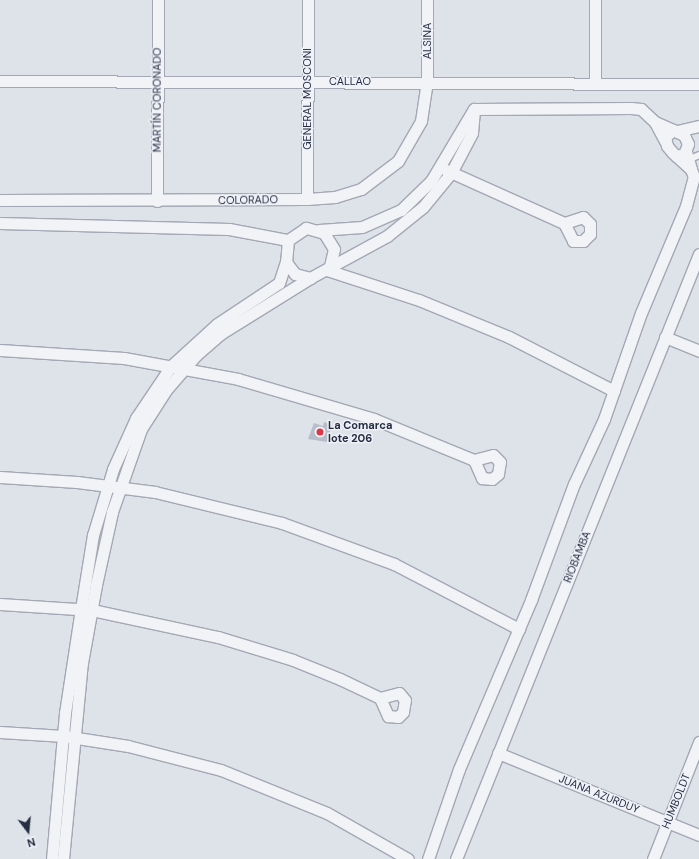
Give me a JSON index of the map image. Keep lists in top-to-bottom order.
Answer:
{
  "streets": {
    "street": [
      "ALSINA",
      "CALLAO",
      "GENERAL MOSCONI",
      "MARTÍN CORONADO",
      "COLORADO",
      "RIOBAMBA",
      "JUANA AZURDUY",
      "HUMBOLDT"
    ]
  },
  "crossings": [
    ["ALSINA", "CALLAO"],
    ["ALSINA", "COLORADO"],
    ["CALLAO", "GENERAL MOSCONI"],
    ["CALLAO", "MARTÍN CORONADO"],
    ["CALLAO", "COLORADO"],
    ["GENERAL MOSCONI", "COLORADO"],
    ["MARTÍN CORONADO", "COLORADO"],
    ["RIOBAMBA", "JUANA AZURDUY"],
    ["JUANA AZURDUY", "HUMBOLDT"]
  ],
  "places": ["La Comarca lote 206"],
  "north": "bottom"
}
